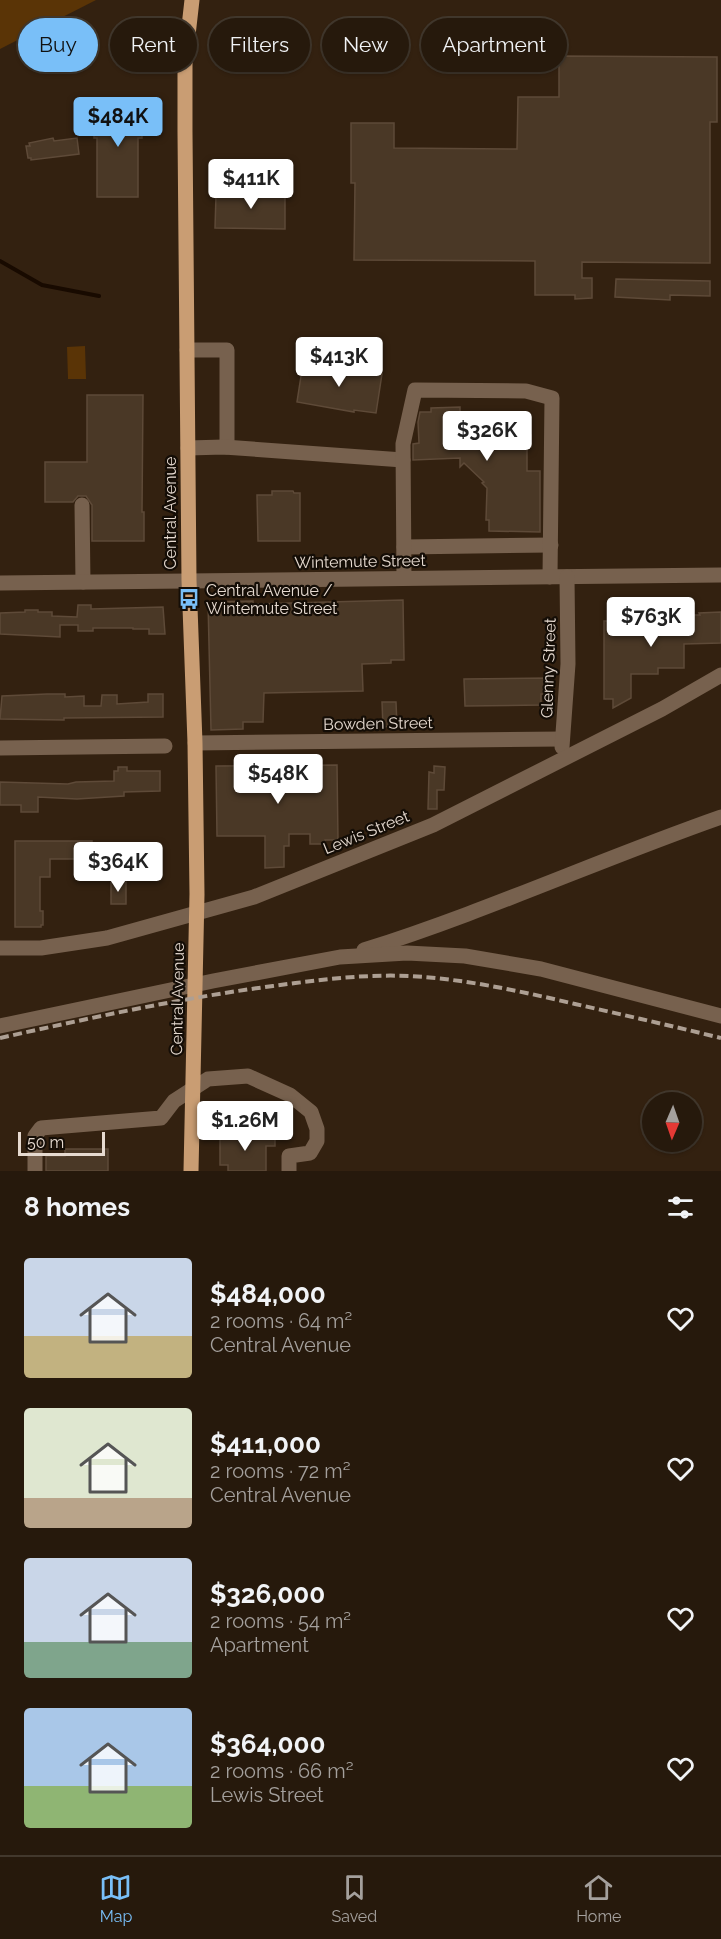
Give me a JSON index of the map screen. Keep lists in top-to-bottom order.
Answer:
{
  "streets": {
    "main road": ["Central Avenue"],
    "street": [
      "Wintemute Street",
      "Glenny Street",
      "Bowden Street",
      "Lewis Street"
    ]
  },
  "crossings": [
    ["Central Avenue", "Wintemute Street"],
    ["Central Avenue", "Bowden Street"],
    ["Wintemute Street", "Glenny Street"],
    ["Glenny Street", "Bowden Street"],
    ["Glenny Street", "Lewis Street"]
  ],
  "places": {
    "bus stop": ["Central Avenue / Wintemute Street"]
  },
  "scale_bar": "50 m",
  "north": "bottom",
  "page": {
    "chip": [
      "Buy",
      "Rent",
      "Filters",
      "New",
      "Apartment"
    ],
    "price": [
      "$484K",
      "$411K",
      "$413K",
      "$326K",
      "$763K",
      "$548K",
      "$364K",
      "$1.26M"
    ],
    "scale": "50 m",
    "heading": "8 homes",
    "list": [
      {
        "name": "$484,000",
        "note": "2 rooms · 64 m² · Central Avenue"
      },
      {
        "name": "$411,000",
        "note": "2 rooms · 72 m² · Central Avenue"
      },
      {
        "name": "$326,000",
        "note": "2 rooms · 54 m² · Apartment"
      },
      {
        "name": "$364,000",
        "note": "2 rooms · 66 m² · Lewis Street"
      }
    ],
    "tabs": ["Map", "Saved", "Home"]
  }
}
